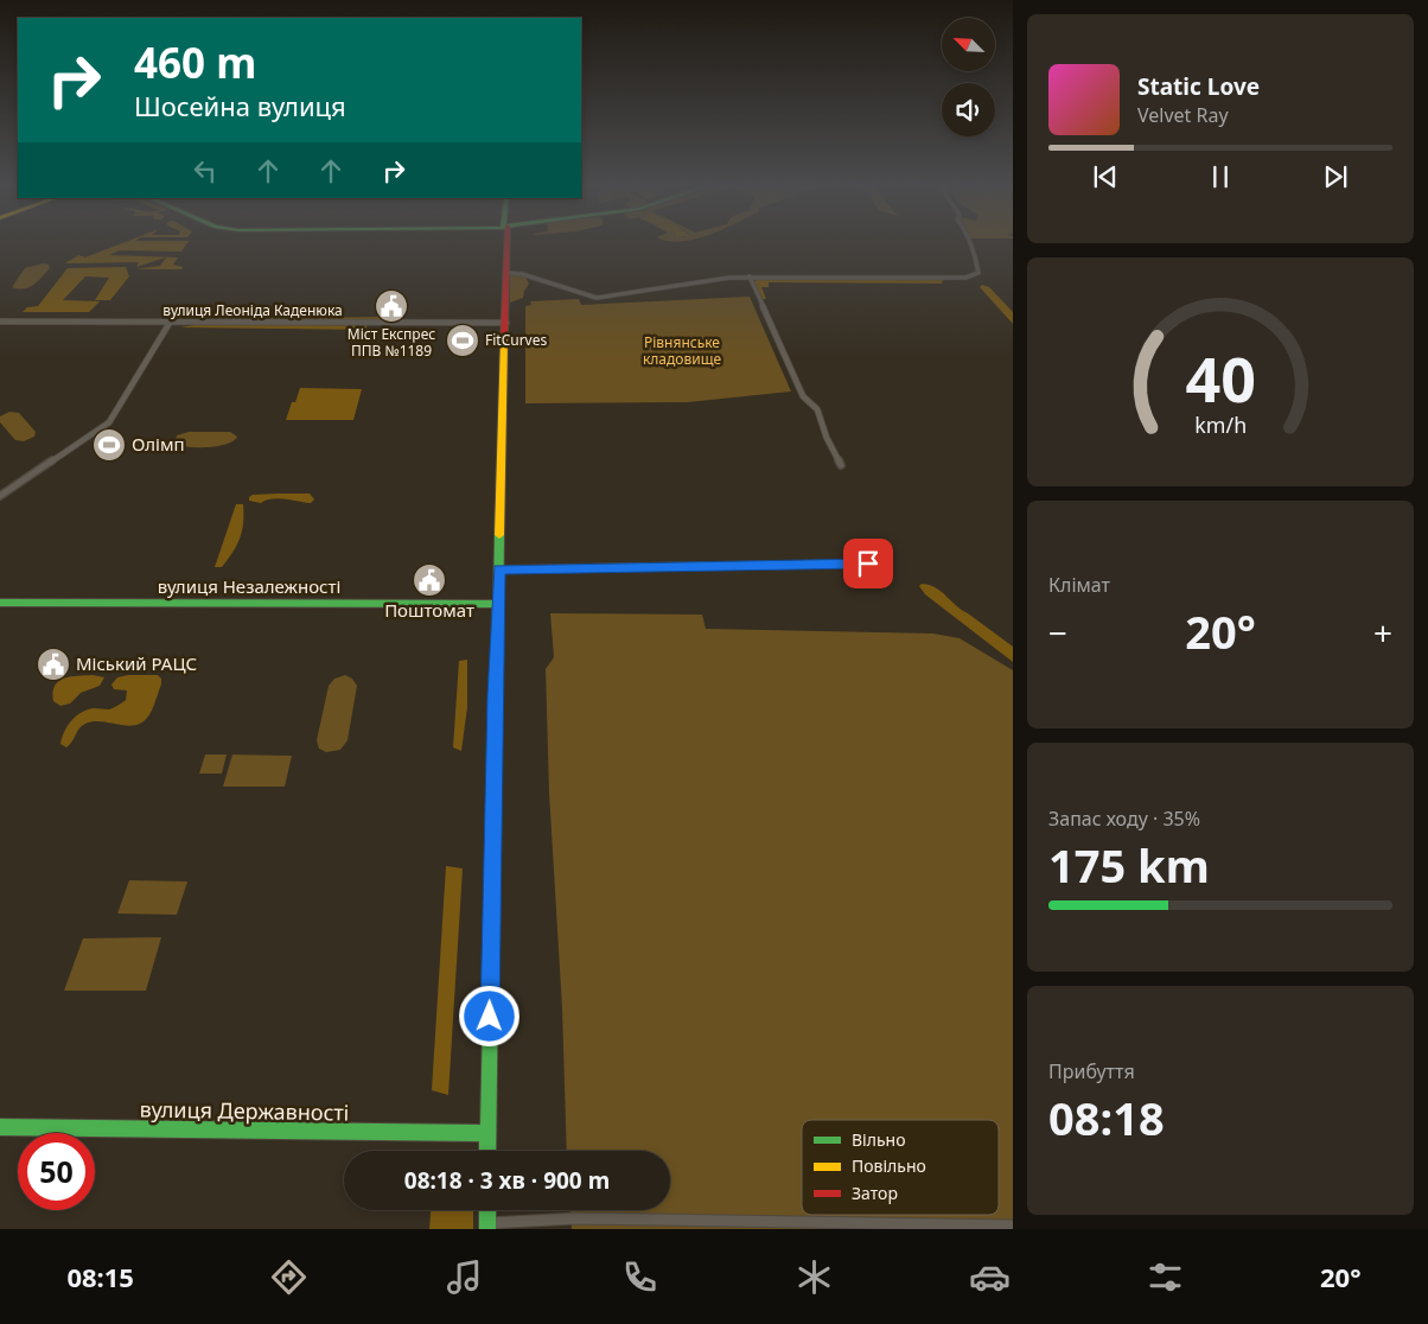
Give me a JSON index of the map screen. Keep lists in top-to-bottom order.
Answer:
{
  "streets": {
    "main road": ["вулиця Незалежності", "вулиця Державності"],
    "street": ["вулиця Леоніда Каденюка"]
  },
  "parks": ["Рівнянське кладовище"],
  "places": {
    "public building": ["Міст Експрес ППВ №1189", "Поштомат", "Міський РАЦС"],
    "sports": ["FitCurves", "Олімп"]
  },
  "legend": ["Вільно", "Повільно", "Затор"],
  "north": "top left",
  "page": {
    "turn": ["460 m", "Шосейна вулиця"],
    "song": ["Static Love", "Velvet Ray"],
    "tile": [
      "Клімат",
      ["Запас ходу · 35%", "175 km"],
      ["Прибуття", "08:18"]
    ],
    "heat": ["−", "20°", "+"],
    "limit": "50",
    "trip": "08:18 · 3 хв · 900 m",
    "tabs": ["08:15", "20°"],
    "gauge": ["40", "km/h"]
  }
}
